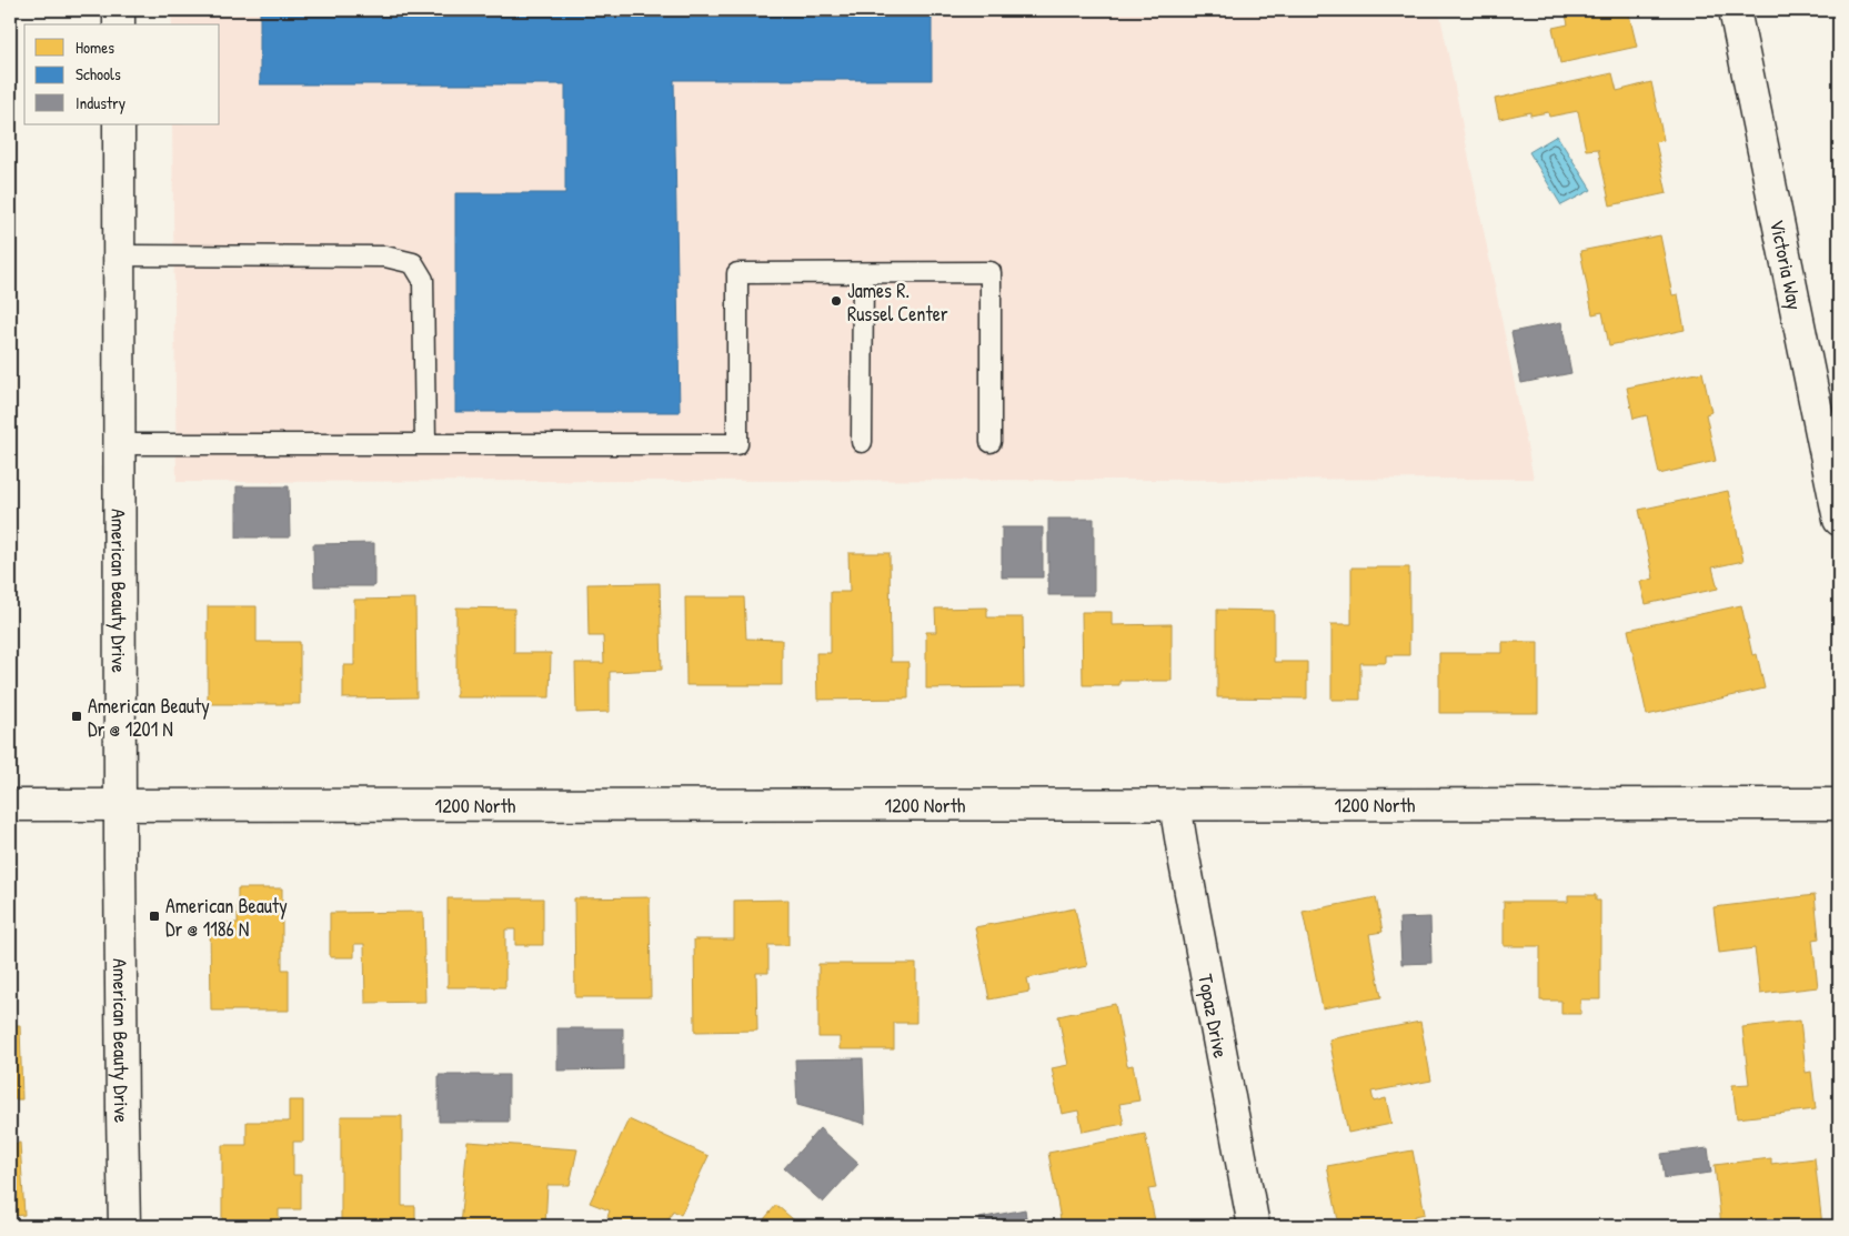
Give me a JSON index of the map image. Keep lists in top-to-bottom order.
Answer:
{
  "streets": {
    "street": [
      "Victoria Way",
      "American Beauty Drive",
      "1200 North",
      "Topaz Drive"
    ]
  },
  "crossings": [
    ["American Beauty Drive", "1200 North"],
    ["1200 North", "Topaz Drive"]
  ],
  "places": {
    "other": ["James R. Russel Center"],
    "transit": ["American Beauty Dr @ 1201 N", "American Beauty Dr @ 1186 N"]
  },
  "legend": ["Homes", "Schools", "Industry"]
}
